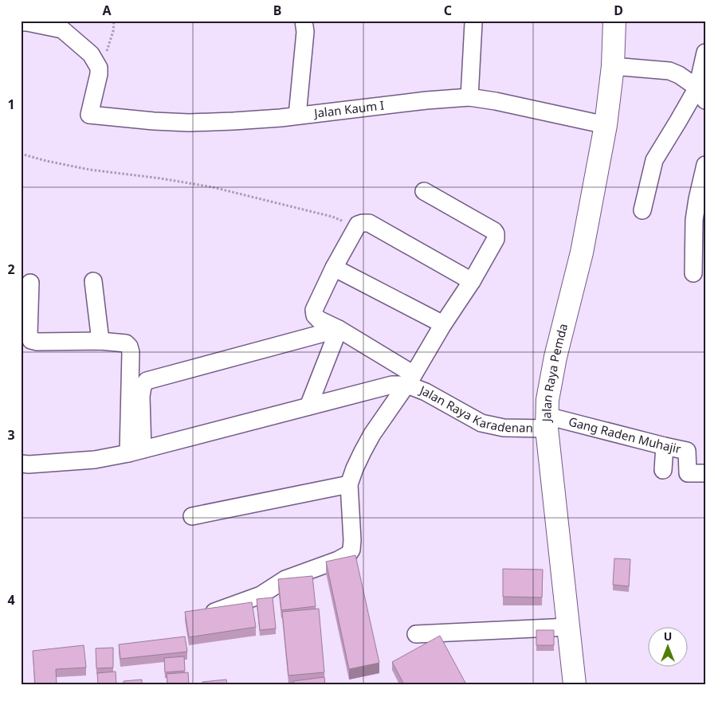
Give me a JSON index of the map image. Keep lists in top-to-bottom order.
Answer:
{
  "streets": {
    "main road": ["Jalan Raya Pemda"],
    "street": ["Jalan Kaum I", "Jalan Raya Karadenan", "Gang Raden Muhajir"]
  },
  "crossings": [
    ["Jalan Kaum I", "Jalan Raya Pemda"],
    ["Jalan Raya Pemda", "Jalan Raya Karadenan"],
    ["Jalan Raya Pemda", "Gang Raden Muhajir"],
    ["Jalan Raya Karadenan", "Gang Raden Muhajir"]
  ],
  "north": "top",
  "grid": {
    "columns": [
      "A",
      "B",
      "C",
      "D"
    ],
    "rows": [
      "1",
      "2",
      "3",
      "4"
    ]
  }
}
